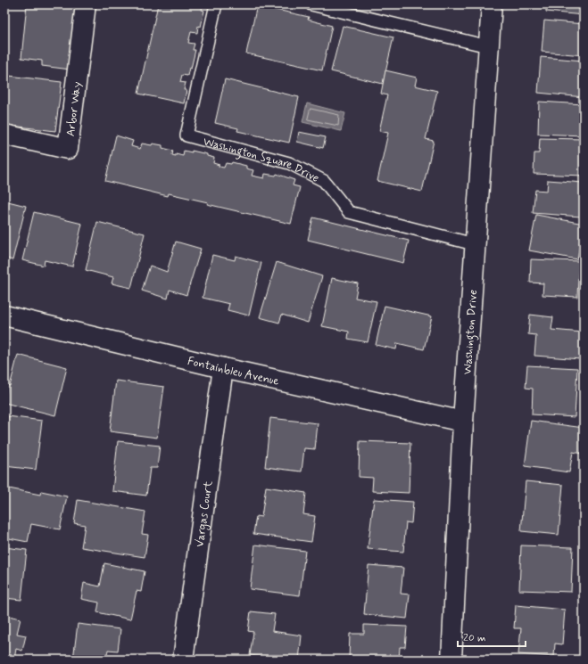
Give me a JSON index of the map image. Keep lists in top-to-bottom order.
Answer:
{
  "streets": {
    "street": [
      "Arbor Way",
      "Washington Drive",
      "Fontainbleu Avenue",
      "Vargas Court"
    ],
    "lane": ["Washington Square Drive"]
  },
  "crossings": [
    ["Washington Square Drive", "Washington Drive"],
    ["Washington Drive", "Fontainbleu Avenue"],
    ["Fontainbleu Avenue", "Vargas Court"]
  ],
  "scale_bar": "20 m"
}
